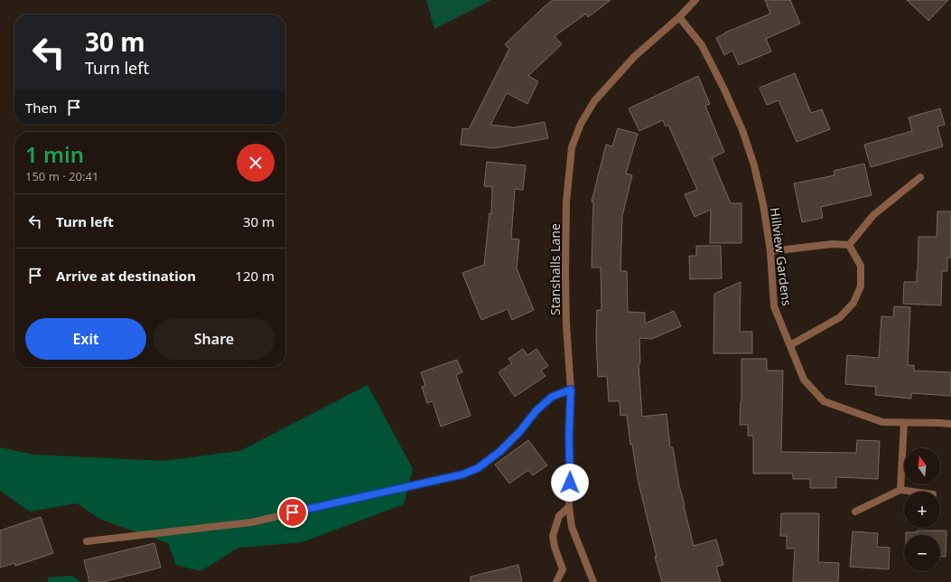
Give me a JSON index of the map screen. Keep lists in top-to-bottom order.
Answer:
{
  "streets": {
    "street": ["Hillview Gardens", "Stanshalls Lane"]
  },
  "crossings": [
    ["Hillview Gardens", "Stanshalls Lane"]
  ],
  "north": "top",
  "page": {
    "turn": ["30 m", "Turn left"],
    "then": "Then",
    "heading": ["1 min", "150 m · 20:41"],
    "list": [
      {
        "name": "Turn left",
        "value": "30 m"
      },
      {
        "name": "Arrive at destination",
        "value": "120 m"
      }
    ],
    "buttons": ["Exit", "Share"],
    "map_buttons": ["+", "−"]
  }
}
